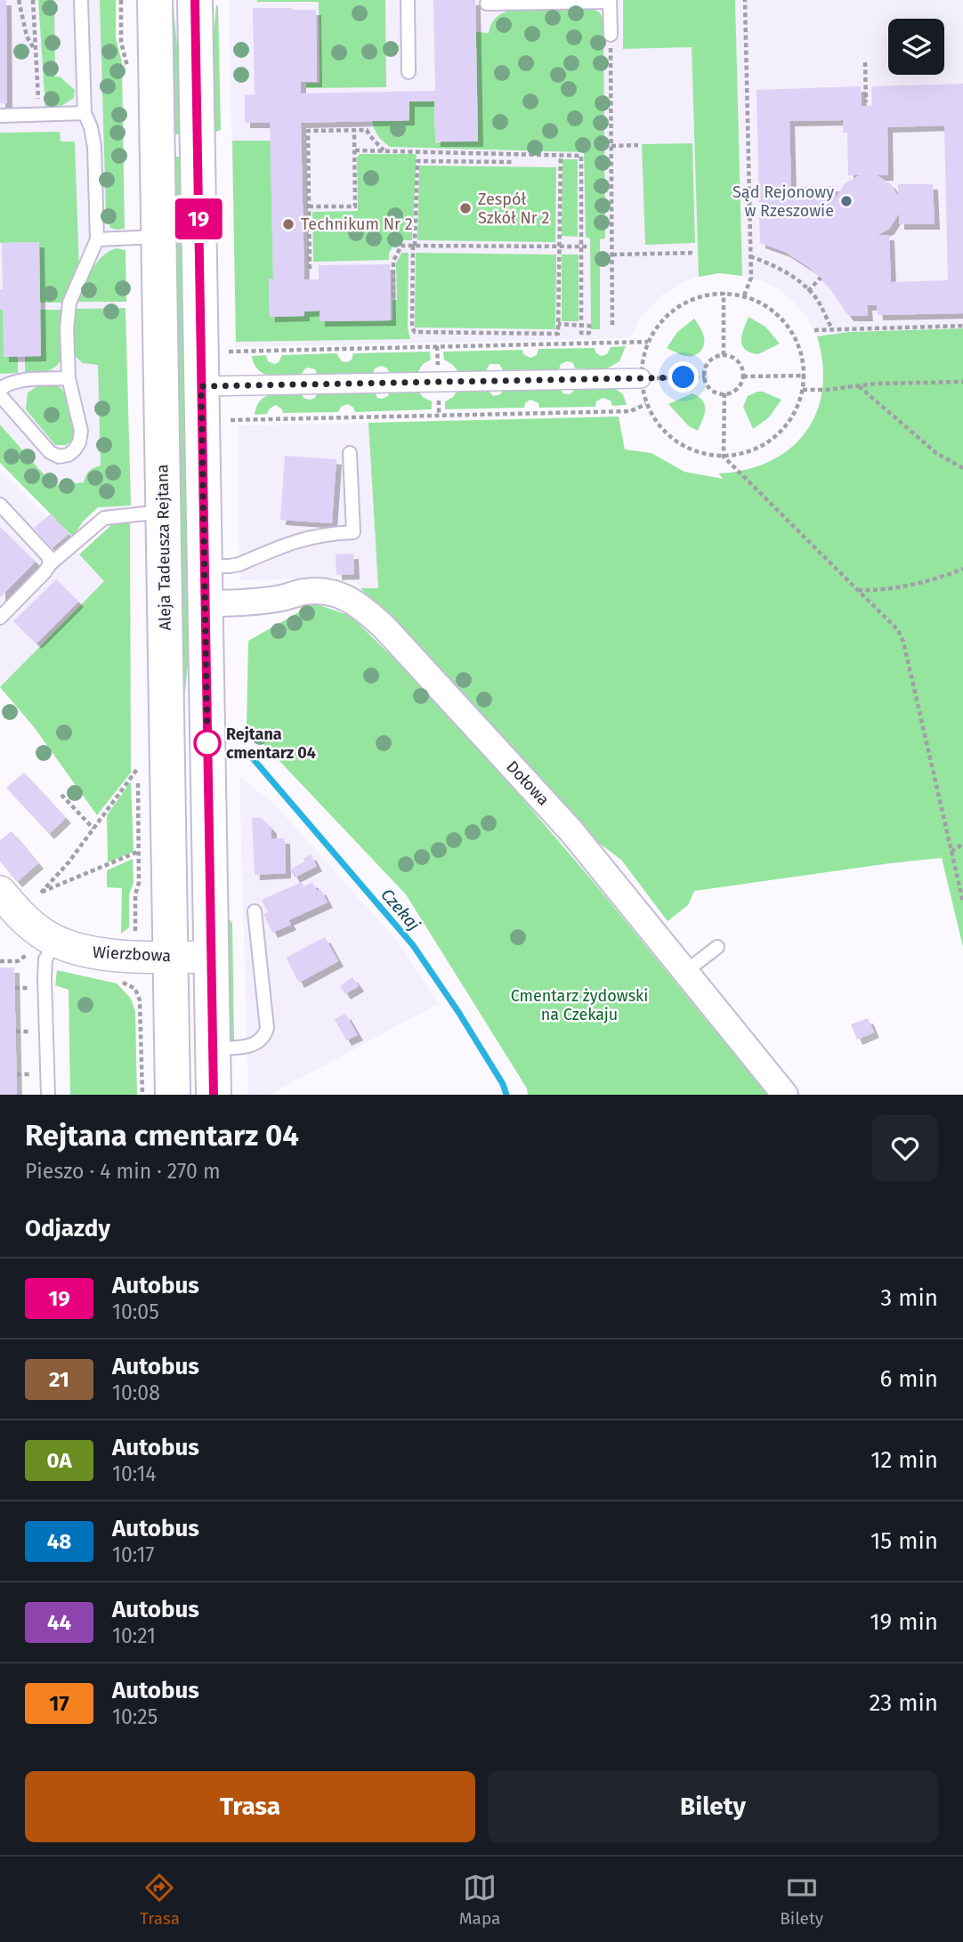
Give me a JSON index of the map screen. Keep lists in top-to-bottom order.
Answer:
{
  "streets": {
    "main road": ["Aleja Tadeusza Rejtana"],
    "street": ["Dołowa", "Wierzbowa"]
  },
  "crossings": [
    ["Aleja Tadeusza Rejtana", "Wierzbowa"]
  ],
  "water": ["Czekaj"],
  "parks": ["Cmentarz żydowski na Czekaju"],
  "places": [
    "Sąd Rejonowy w Rzeszowie",
    "Zespół Szkół Nr 2",
    "Technikum Nr 2",
    "Rejtana cmentarz 04"
  ],
  "lines": ["bus line 19"],
  "page": {
    "on_map": "19",
    "heading": [
      ["Rejtana cmentarz 04", "Pieszo · 4 min · 270 m"],
      "Odjazdy"
    ],
    "list": [
      {
        "mark": "19",
        "name": "Autobus",
        "note": "10:05",
        "value": "3 min"
      },
      {
        "mark": "21",
        "name": "Autobus",
        "note": "10:08",
        "value": "6 min"
      },
      {
        "mark": "0A",
        "name": "Autobus",
        "note": "10:14",
        "value": "12 min"
      },
      {
        "mark": "48",
        "name": "Autobus",
        "note": "10:17",
        "value": "15 min"
      },
      {
        "mark": "44",
        "name": "Autobus",
        "note": "10:21",
        "value": "19 min"
      },
      {
        "mark": "17",
        "name": "Autobus",
        "note": "10:25",
        "value": "23 min"
      }
    ],
    "buttons": ["Trasa", "Bilety"],
    "tabs": ["Trasa", "Mapa", "Bilety"]
  }
}
